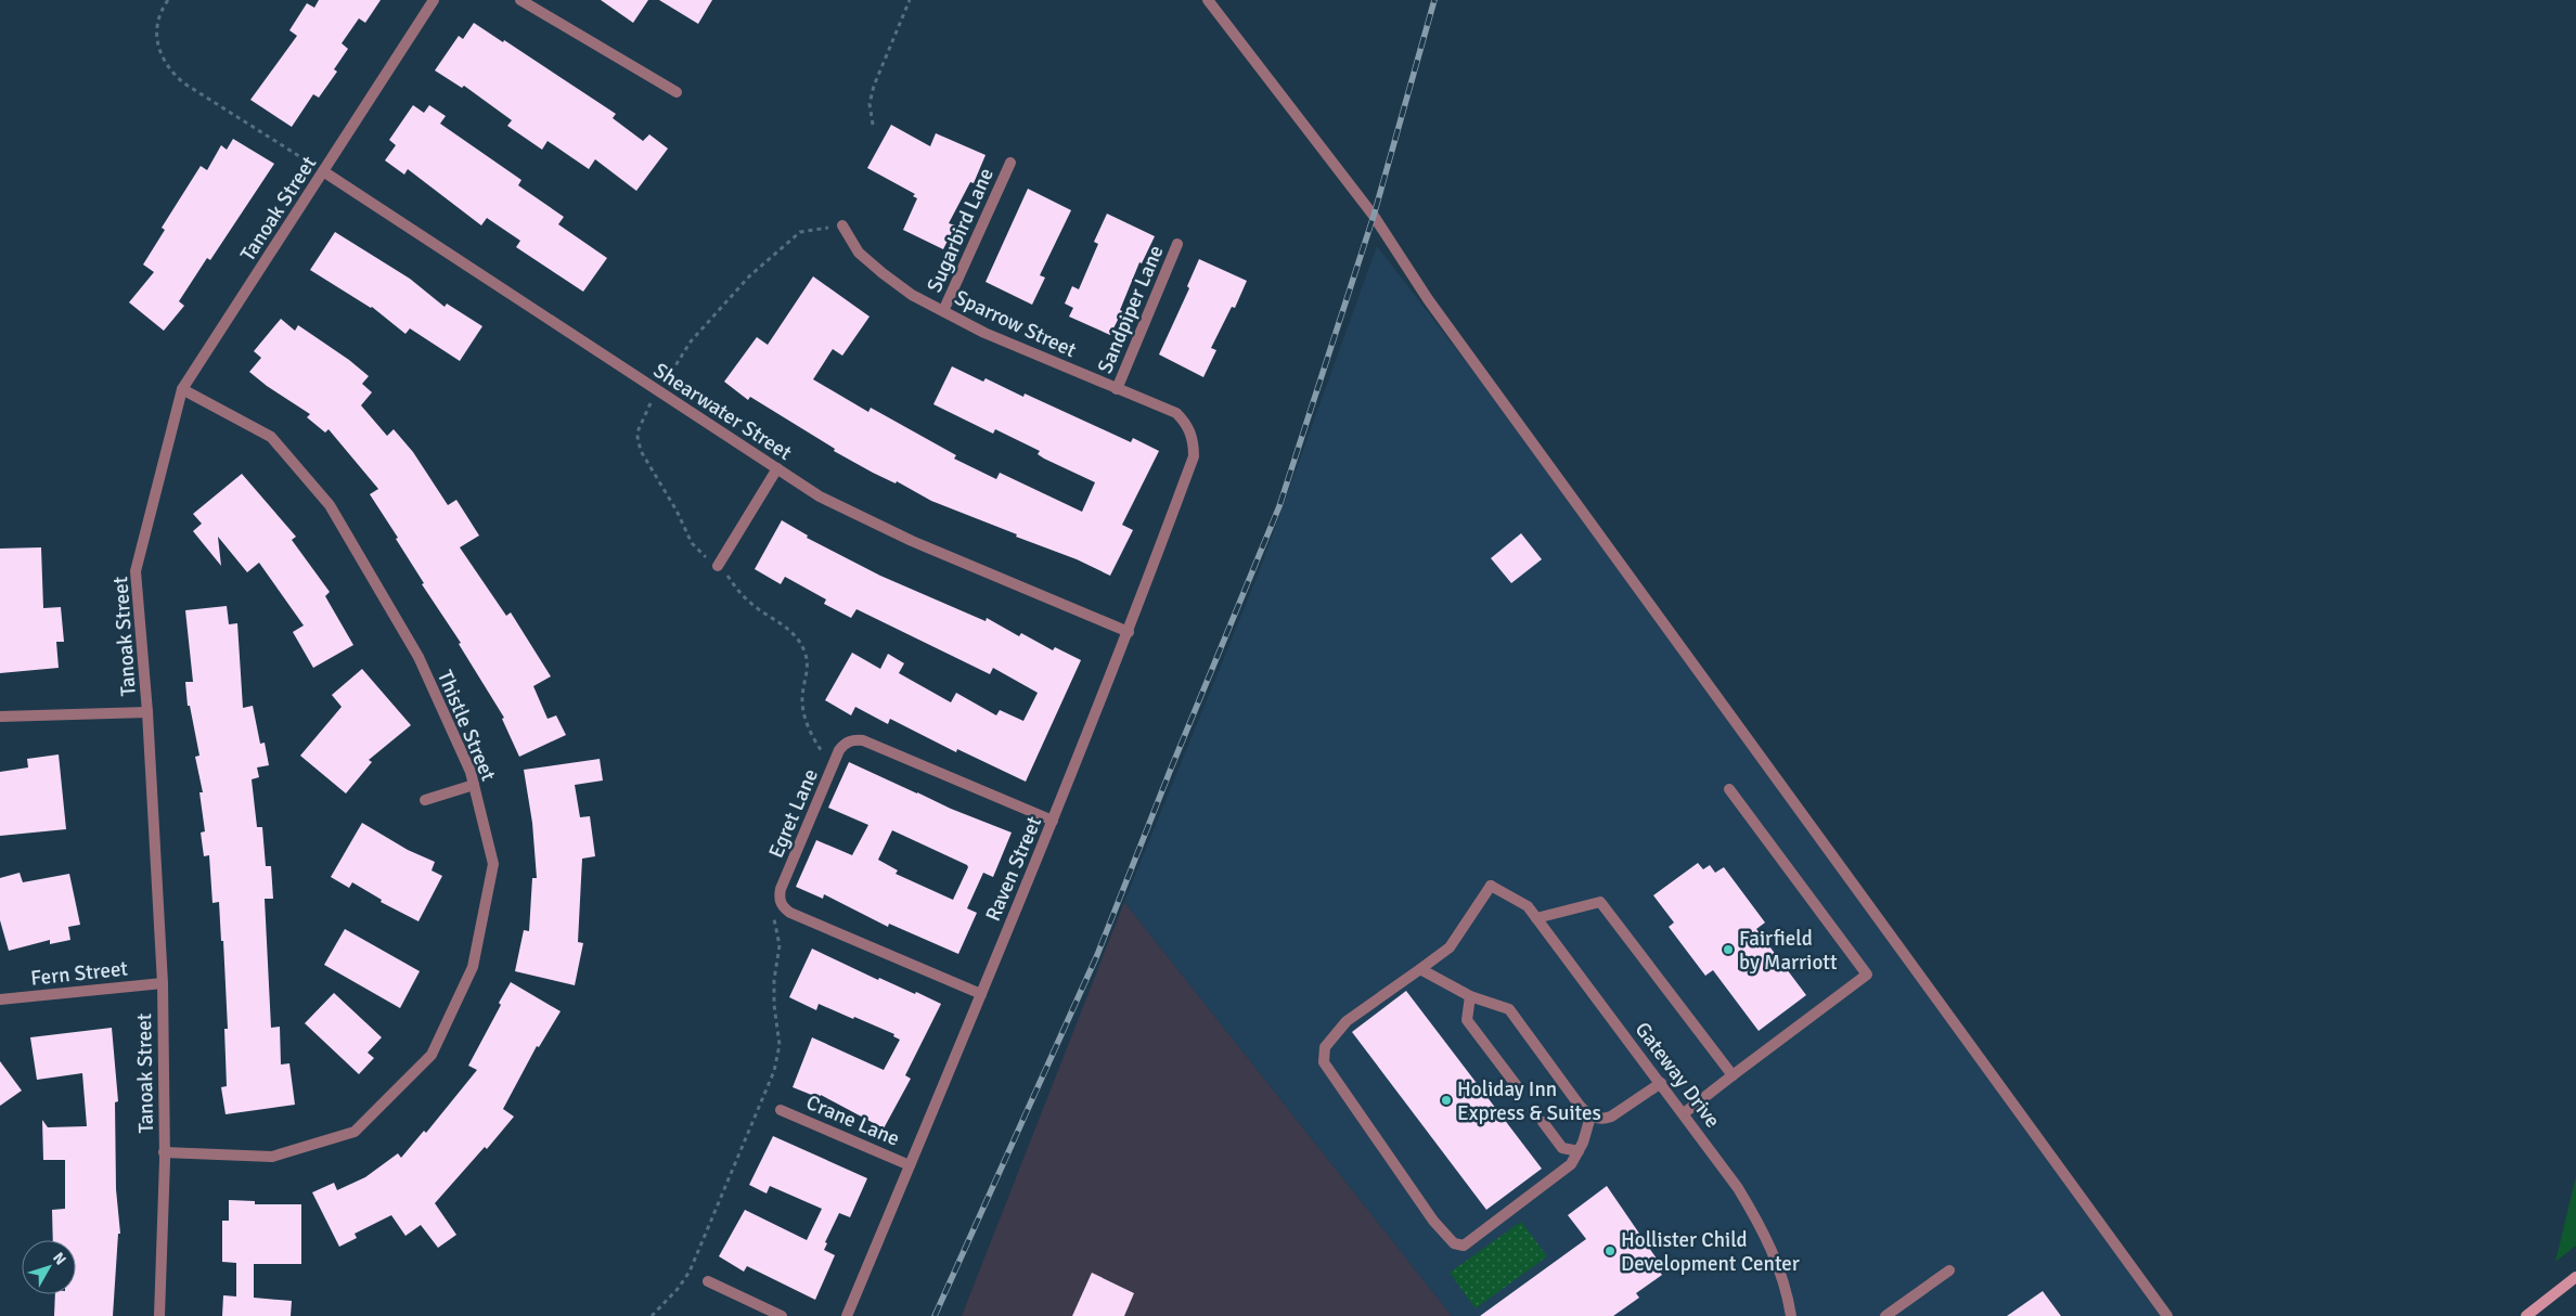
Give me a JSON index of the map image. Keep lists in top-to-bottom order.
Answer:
{
  "streets": {
    "street": [
      "Tanoak Street",
      "Sugarbird Lane",
      "Sandpiper Lane",
      "Sparrow Street",
      "Shearwater Street",
      "Thistle Street",
      "Egret Lane",
      "Raven Street",
      "Fern Street",
      "Gateway Drive",
      "Crane Lane"
    ]
  },
  "crossings": [
    ["Tanoak Street", "Shearwater Street"],
    ["Tanoak Street", "Thistle Street"],
    ["Tanoak Street", "Fern Street"],
    ["Sugarbird Lane", "Sparrow Street"],
    ["Sandpiper Lane", "Sparrow Street"],
    ["Sparrow Street", "Raven Street"],
    ["Shearwater Street", "Raven Street"],
    ["Egret Lane", "Raven Street"],
    ["Raven Street", "Crane Lane"]
  ],
  "places": ["Fairfield by Marriott", "Holiday Inn Express & Suites", "Hollister Child Development Center"],
  "north": "top right"
}
